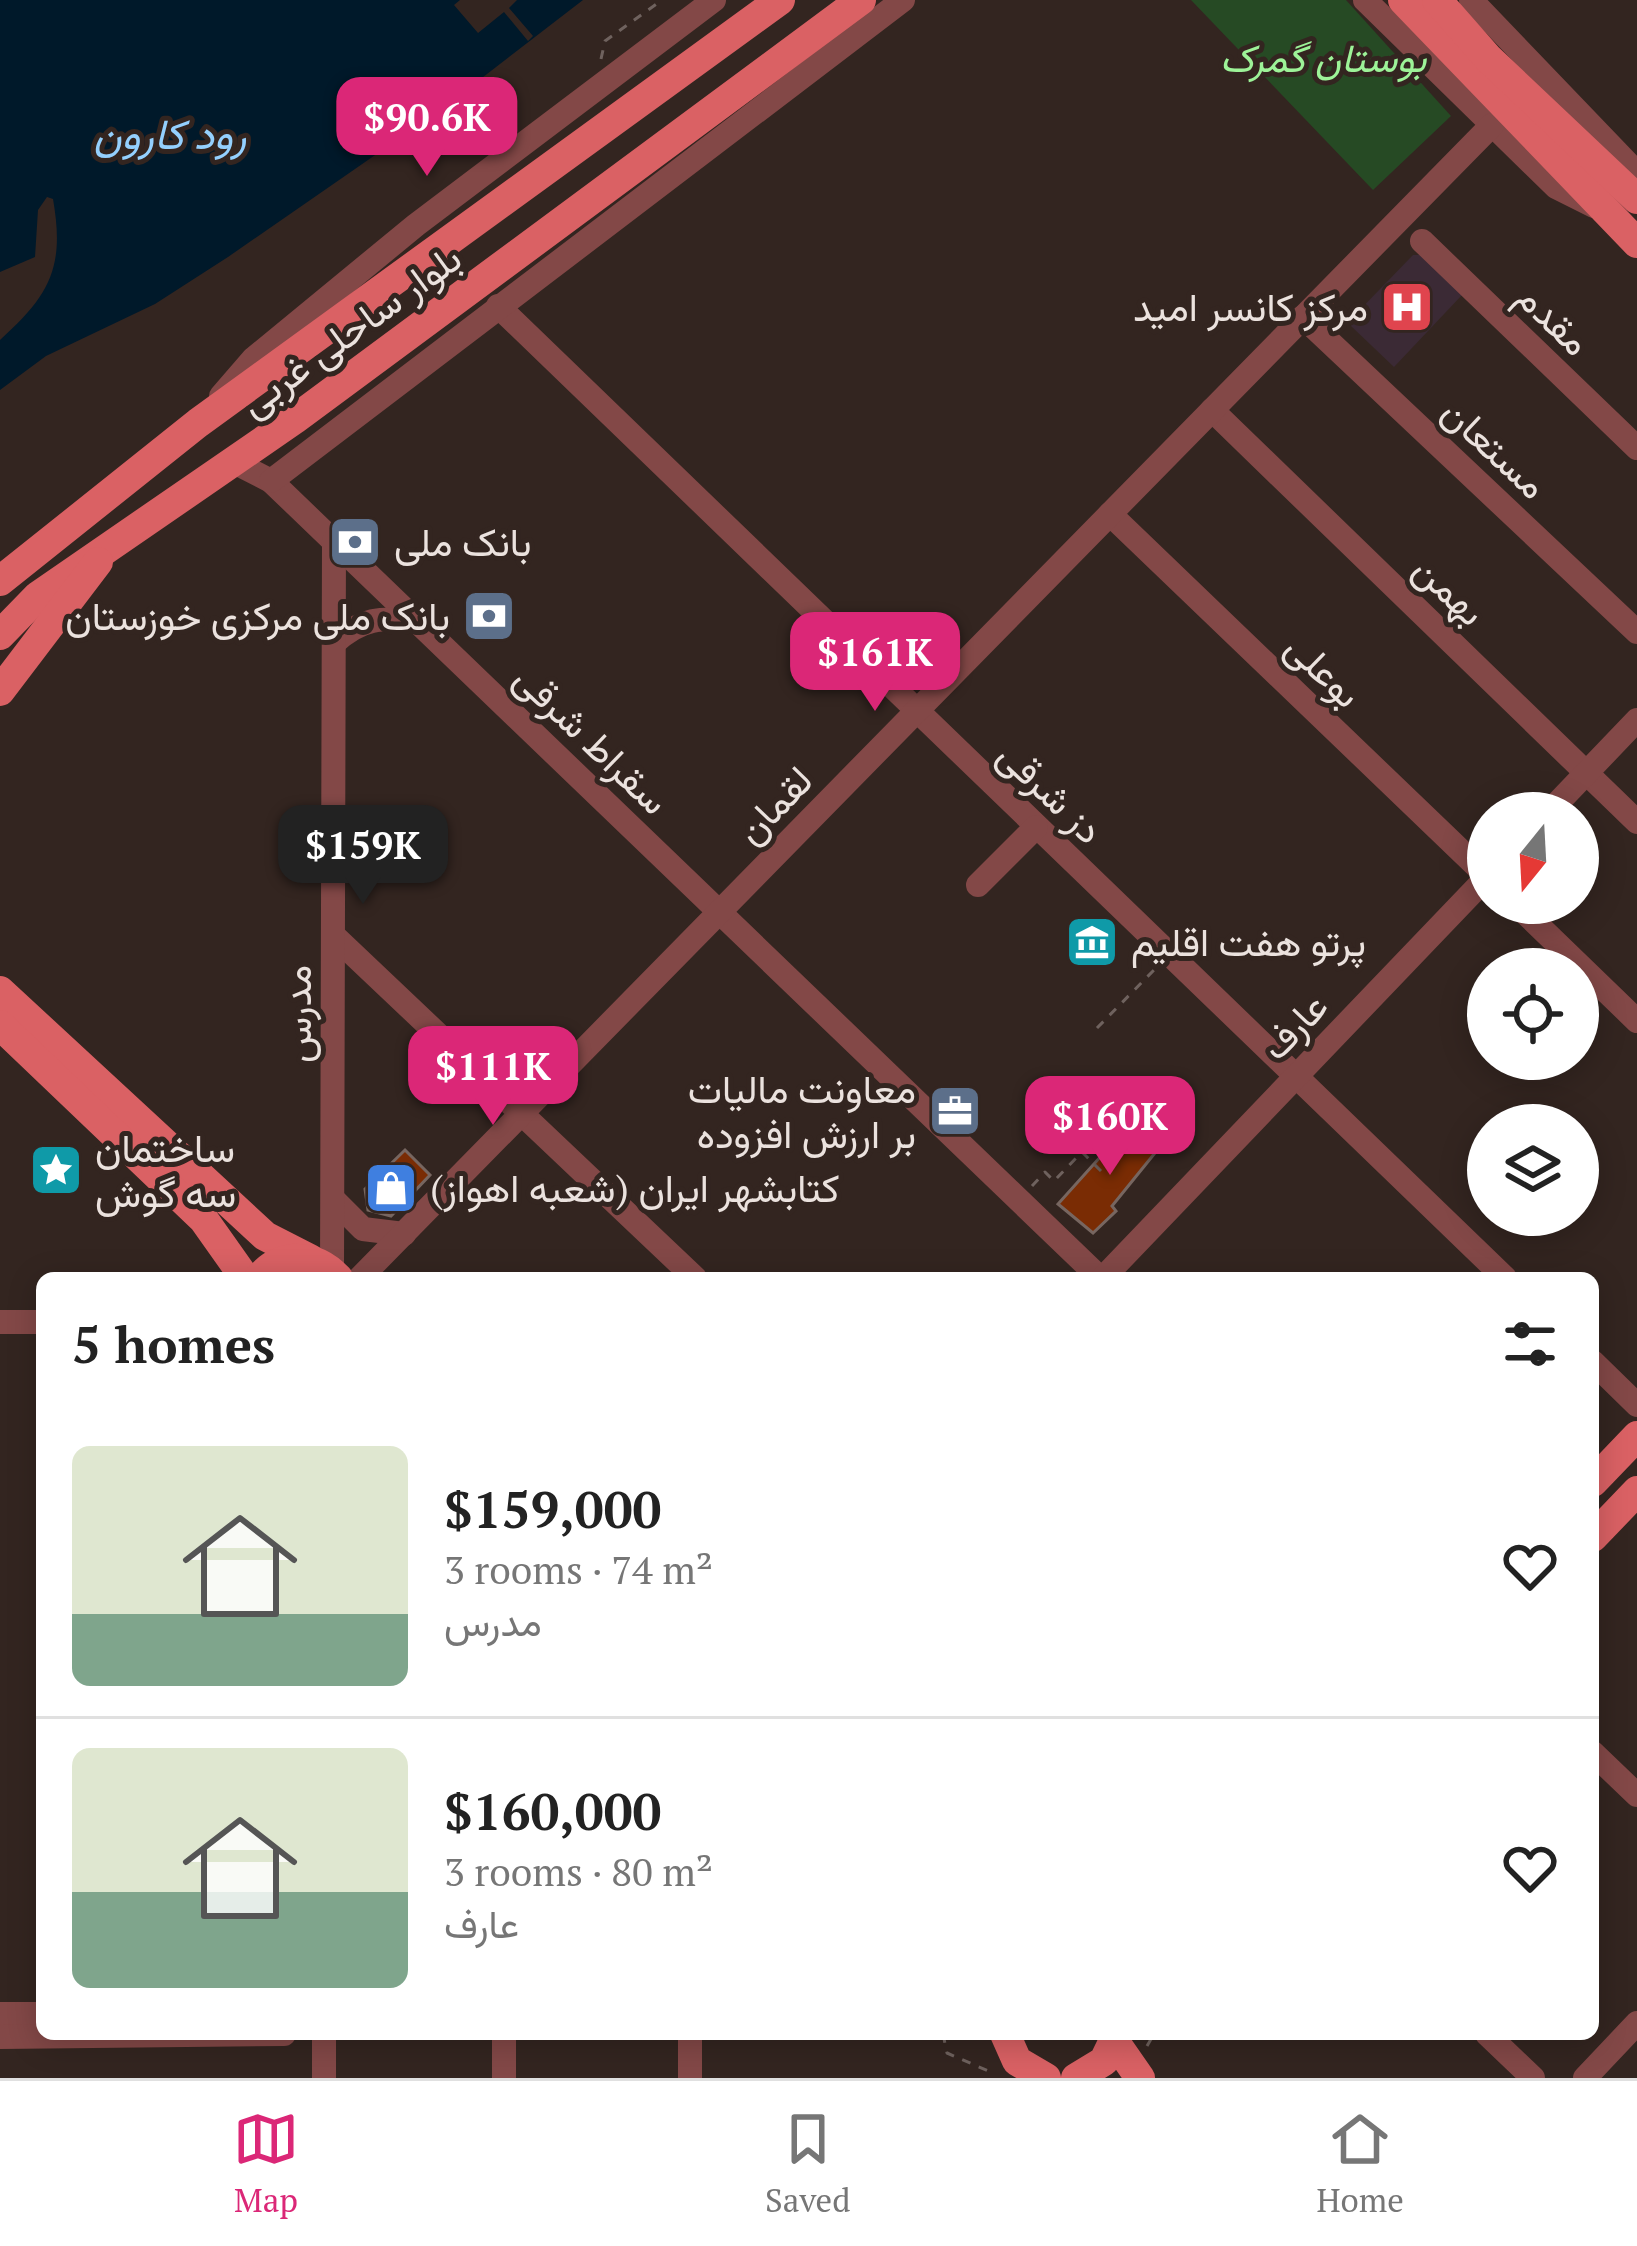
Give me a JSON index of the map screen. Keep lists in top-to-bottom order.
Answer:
{
  "streets": {
    "main road": ["بلوار ساحلی غربی"],
    "street": [
      "مقدم",
      "مستعان",
      "بهمن",
      "بوعلی",
      "سقراط شرقی",
      "دز شرقی",
      "لقمان",
      "مدرس",
      "عارف"
    ]
  },
  "crossings": [
    ["بلوار ساحلی غربی", "سقراط شرقی"],
    ["مستعان", "لقمان"],
    ["بهمن", "لقمان"],
    ["بوعلی", "لقمان"],
    ["سقراط شرقی", "لقمان"],
    ["سقراط شرقی", "مدرس"],
    ["دز شرقی", "لقمان"],
    ["دز شرقی", "عارف"],
    ["لقمان", "مدرس"]
  ],
  "water": ["رود کارون"],
  "parks": ["بوستان گمرک"],
  "places": {
    "hospital": ["مرکز کانسر امید"],
    "bank": ["بانک ملی", "بانک ملی مرکزی خوزستان"],
    "museum": ["پرتو هفت اقلیم"],
    "office": ["معاونت مالیات بر ارزش افزوده"],
    "place": ["ساختمان سه گوش"],
    "shop": ["کتابشهر ایران (شعبه اهواز)"]
  },
  "north": "bottom",
  "page": {
    "price": [
      "$90.6K",
      "$161K",
      "$159K",
      "$111K",
      "$160K"
    ],
    "heading": "5 homes",
    "list": [
      {
        "name": "$159,000",
        "note": "3 rooms · 74 m² · مدرس"
      },
      {
        "name": "$160,000",
        "note": "3 rooms · 80 m² · عارف"
      }
    ],
    "tabs": ["Map", "Saved", "Home"]
  }
}
